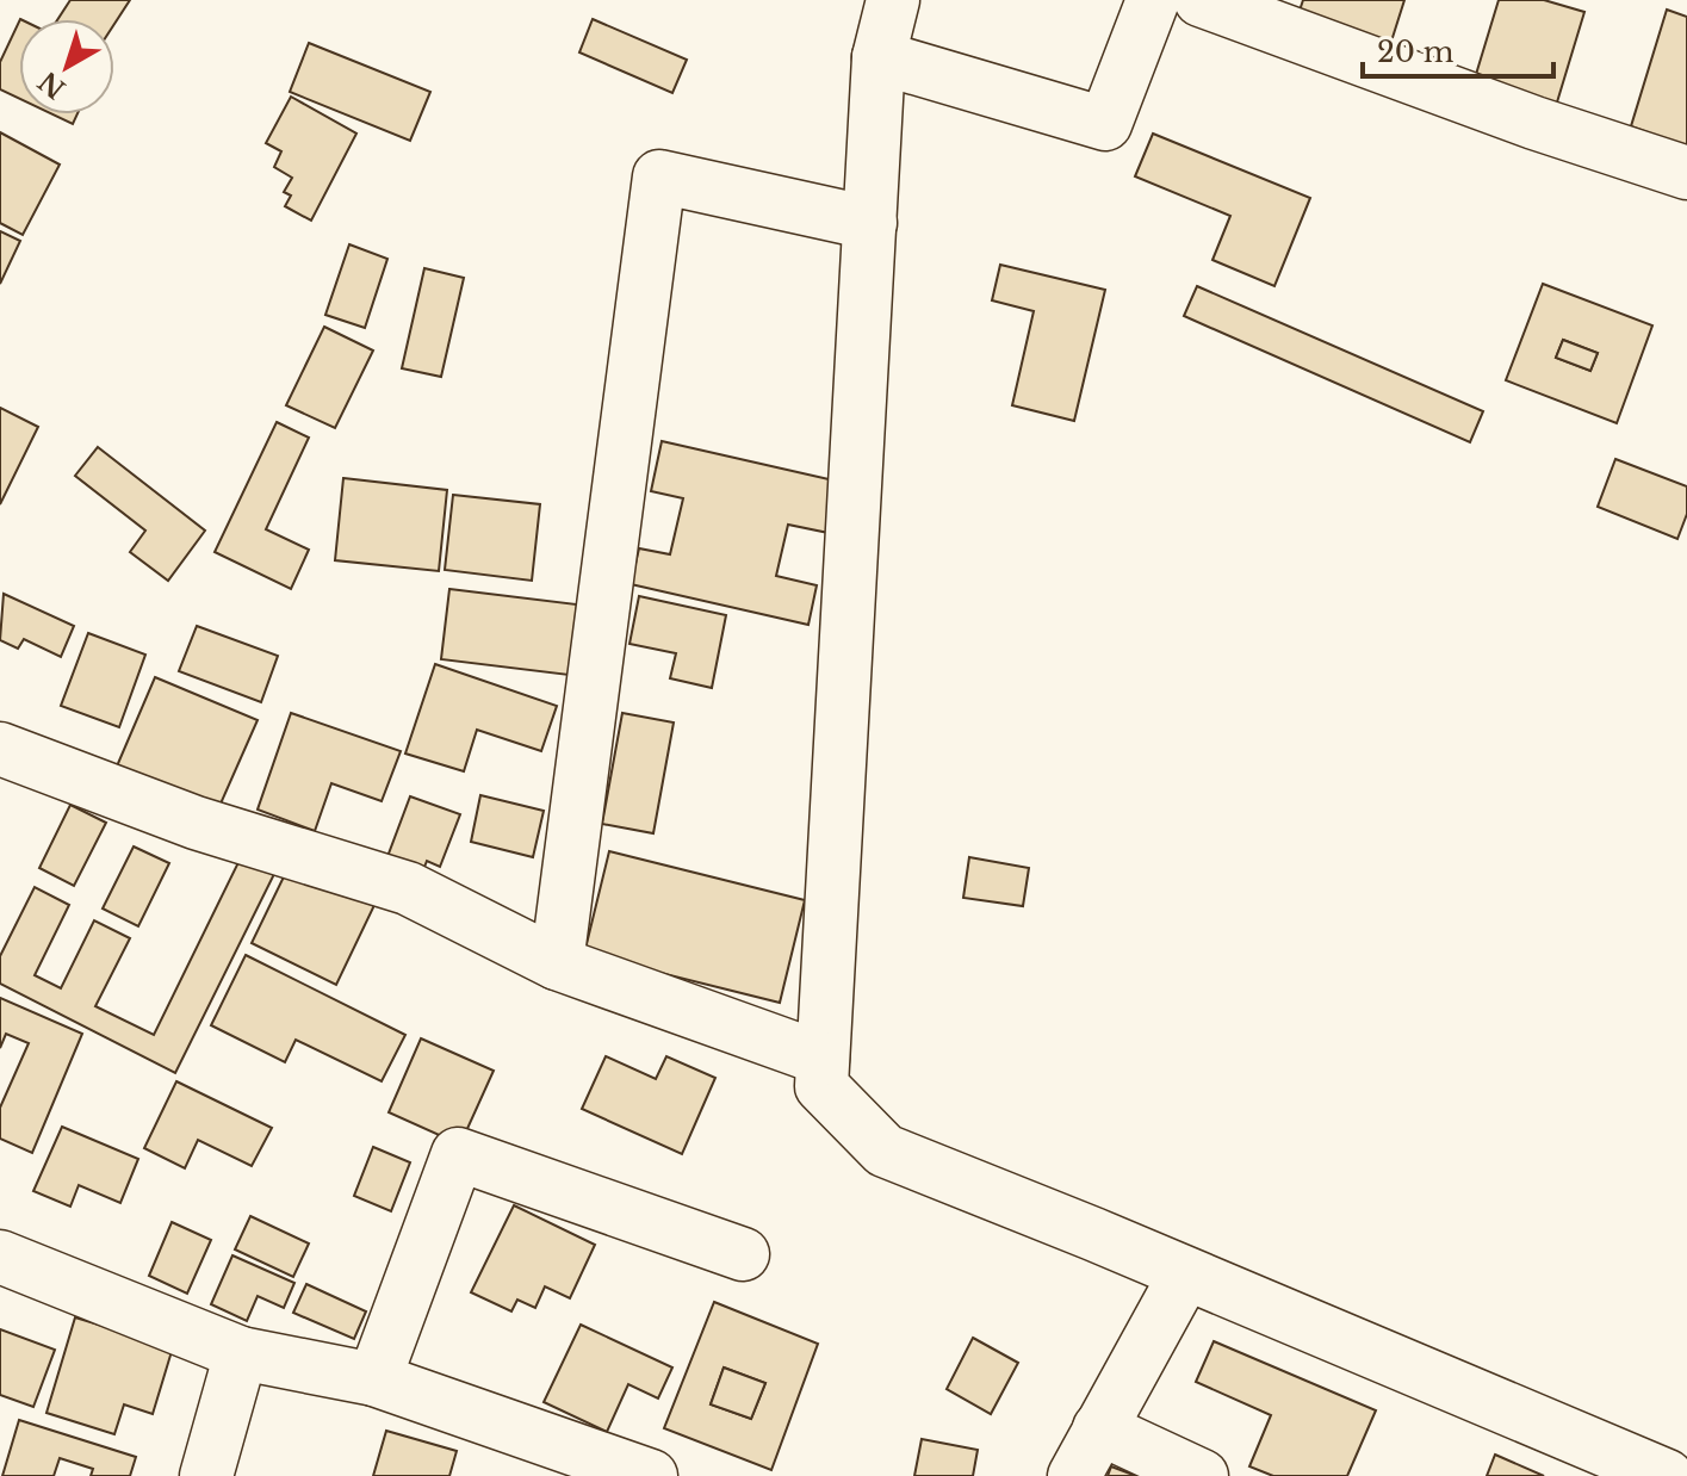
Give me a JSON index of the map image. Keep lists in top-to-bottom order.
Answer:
{
  "scale_bar": "20 m",
  "north": "bottom left"
}
